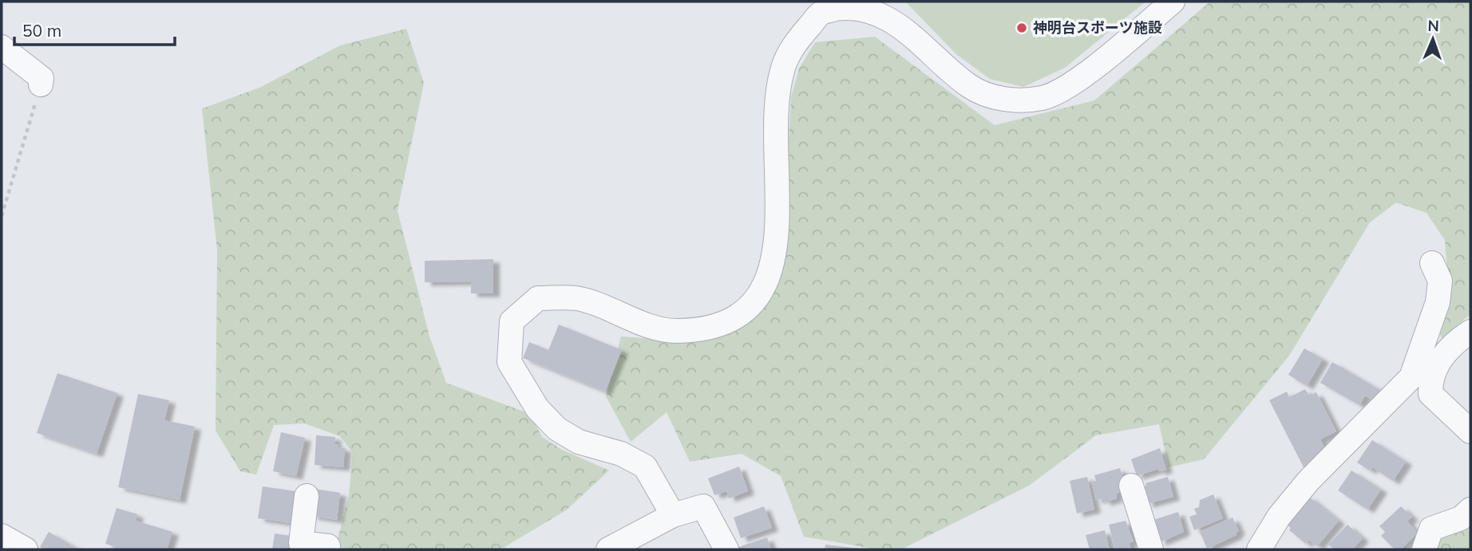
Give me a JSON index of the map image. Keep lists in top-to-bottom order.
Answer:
{
  "places": ["神明台スポーツ施設"],
  "scale_bar": "50 m",
  "north": "top"
}
